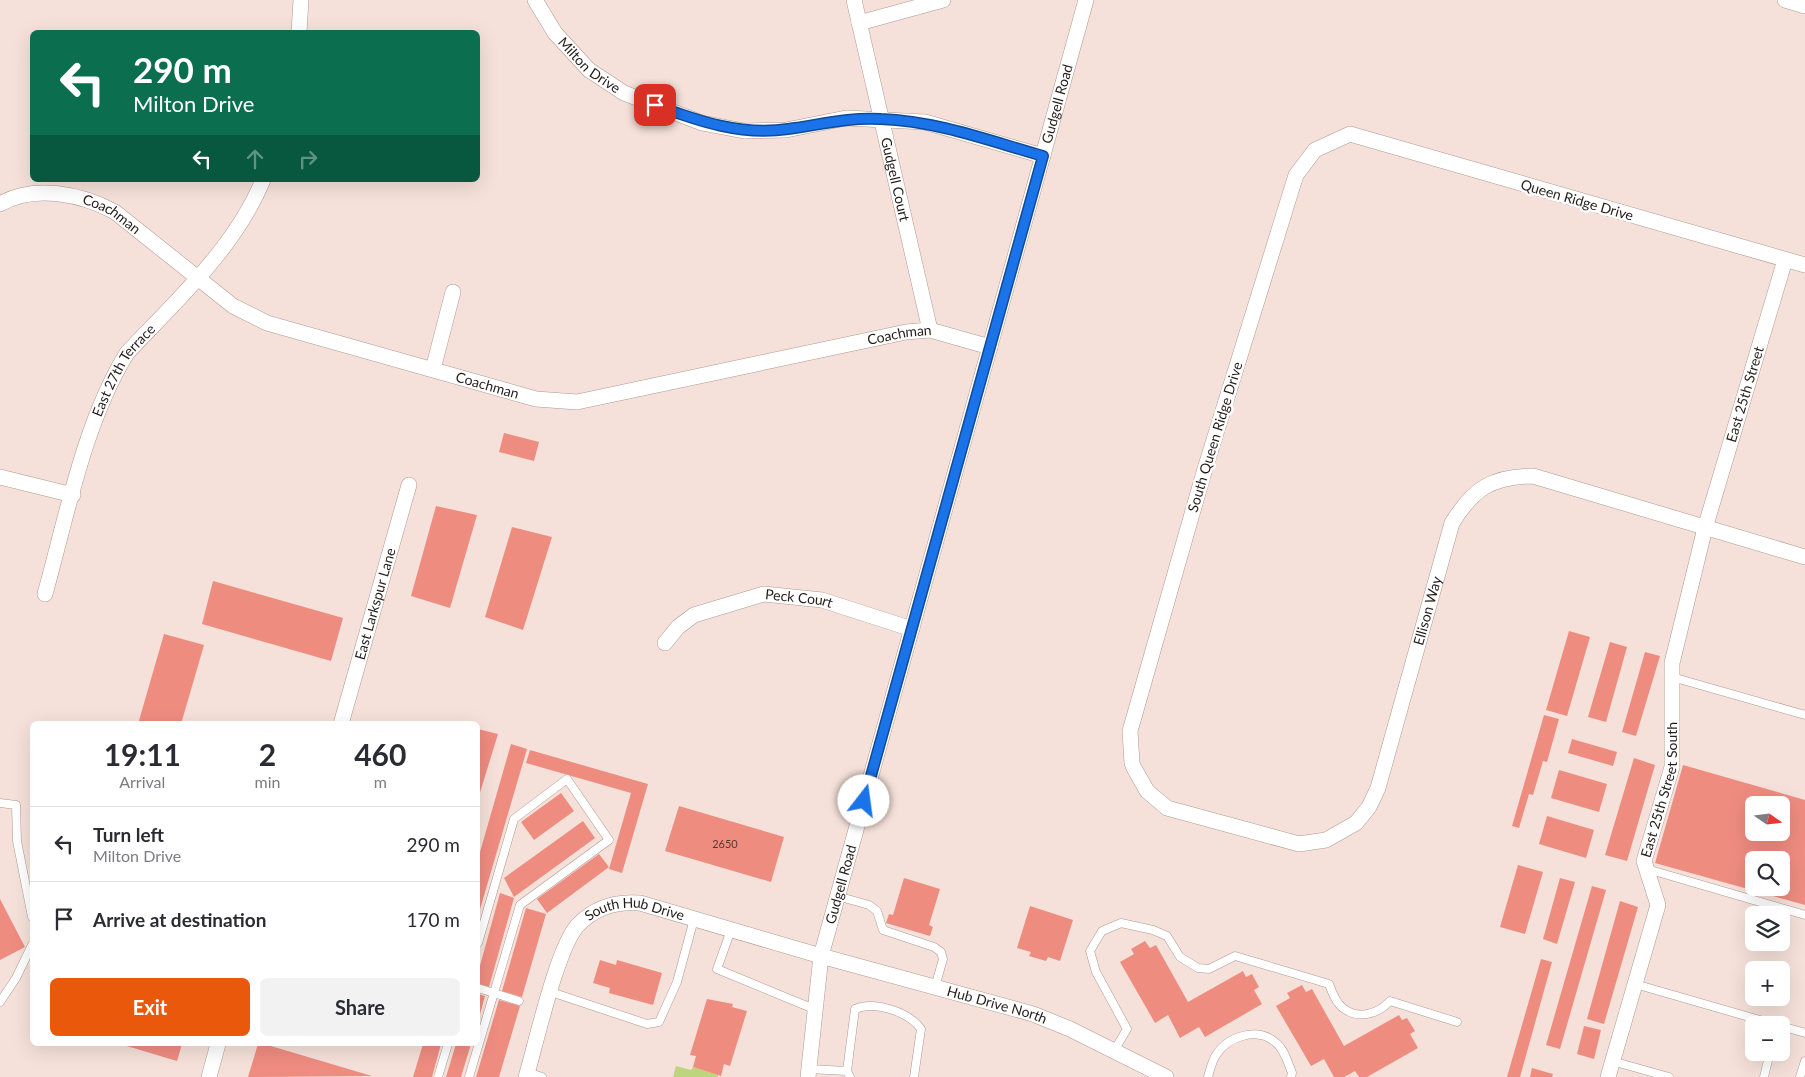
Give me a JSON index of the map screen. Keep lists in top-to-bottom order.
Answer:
{
  "streets": {
    "street": [
      "Milton Drive",
      "Gudgell Road",
      "Gudgell Court",
      "Queen Ridge Drive",
      "Coachman",
      "East 27th Terrace",
      "East 25th Street",
      "South Queen Ridge Drive",
      "Peck Court",
      "East Larkspur Lane",
      "Ellison Way",
      "East 25th Street South",
      "South Hub Drive",
      "Hub Drive North"
    ]
  },
  "crossings": [
    ["Milton Drive", "Gudgell Road"],
    ["Milton Drive", "Gudgell Court"],
    ["Gudgell Road", "Coachman"],
    ["Gudgell Road", "Peck Court"],
    ["Gudgell Road", "South Hub Drive"],
    ["Gudgell Road", "Hub Drive North"],
    ["Gudgell Court", "Coachman"],
    ["Queen Ridge Drive", "East 25th Street"],
    ["Queen Ridge Drive", "South Queen Ridge Drive"],
    ["Coachman", "East 27th Terrace"],
    ["East 25th Street", "Ellison Way"],
    ["East 25th Street", "East 25th Street South"],
    ["South Queen Ridge Drive", "Ellison Way"],
    ["Ellison Way", "East 25th Street South"],
    ["South Hub Drive", "Hub Drive North"]
  ],
  "house_numbers": ["2650"],
  "north": "right",
  "page": {
    "turn": ["290 m", "Milton Drive"],
    "eta": [
      "19:11",
      "Arrival",
      "2",
      "min",
      "460",
      "m"
    ],
    "map_buttons": ["+", "−"],
    "list": [
      {
        "name": "Turn left",
        "note": "Milton Drive",
        "value": "290 m"
      },
      {
        "name": "Arrive at destination",
        "value": "170 m"
      }
    ],
    "buttons": ["Exit", "Share"]
  }
}
